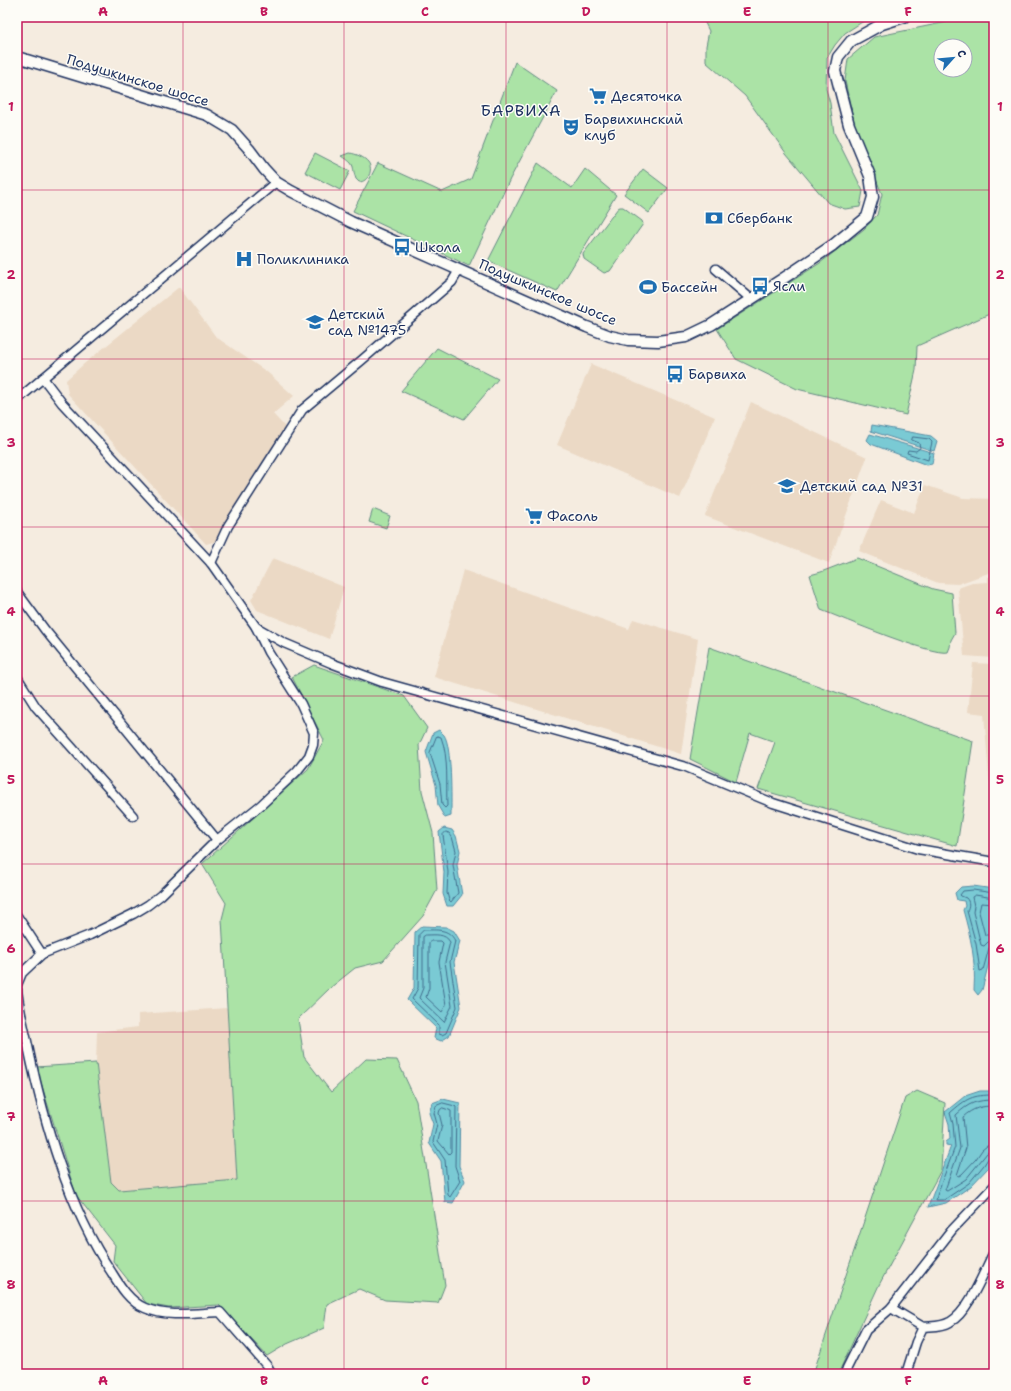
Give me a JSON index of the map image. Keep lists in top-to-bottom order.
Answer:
{
  "streets": {
    "main road": ["Подушкинское шоссе"]
  },
  "districts": ["БАРВИХА"],
  "places": {
    "supermarket": ["Десяточка", "Фасоль"],
    "theatre": ["Барвихинский клуб"],
    "bank": ["Сбербанк"],
    "bus stop": ["Школа", "Ясли", "Барвиха"],
    "hospital": ["Поликлиника"],
    "sports": ["Бассейн"],
    "school or university": ["Детский сад №1475", "Детский сад №31"]
  },
  "north": "top right",
  "grid": {
    "columns": [
      "A",
      "B",
      "C",
      "D",
      "E",
      "F"
    ],
    "rows": [
      "1",
      "2",
      "3",
      "4",
      "5",
      "6",
      "7",
      "8"
    ]
  }
}
